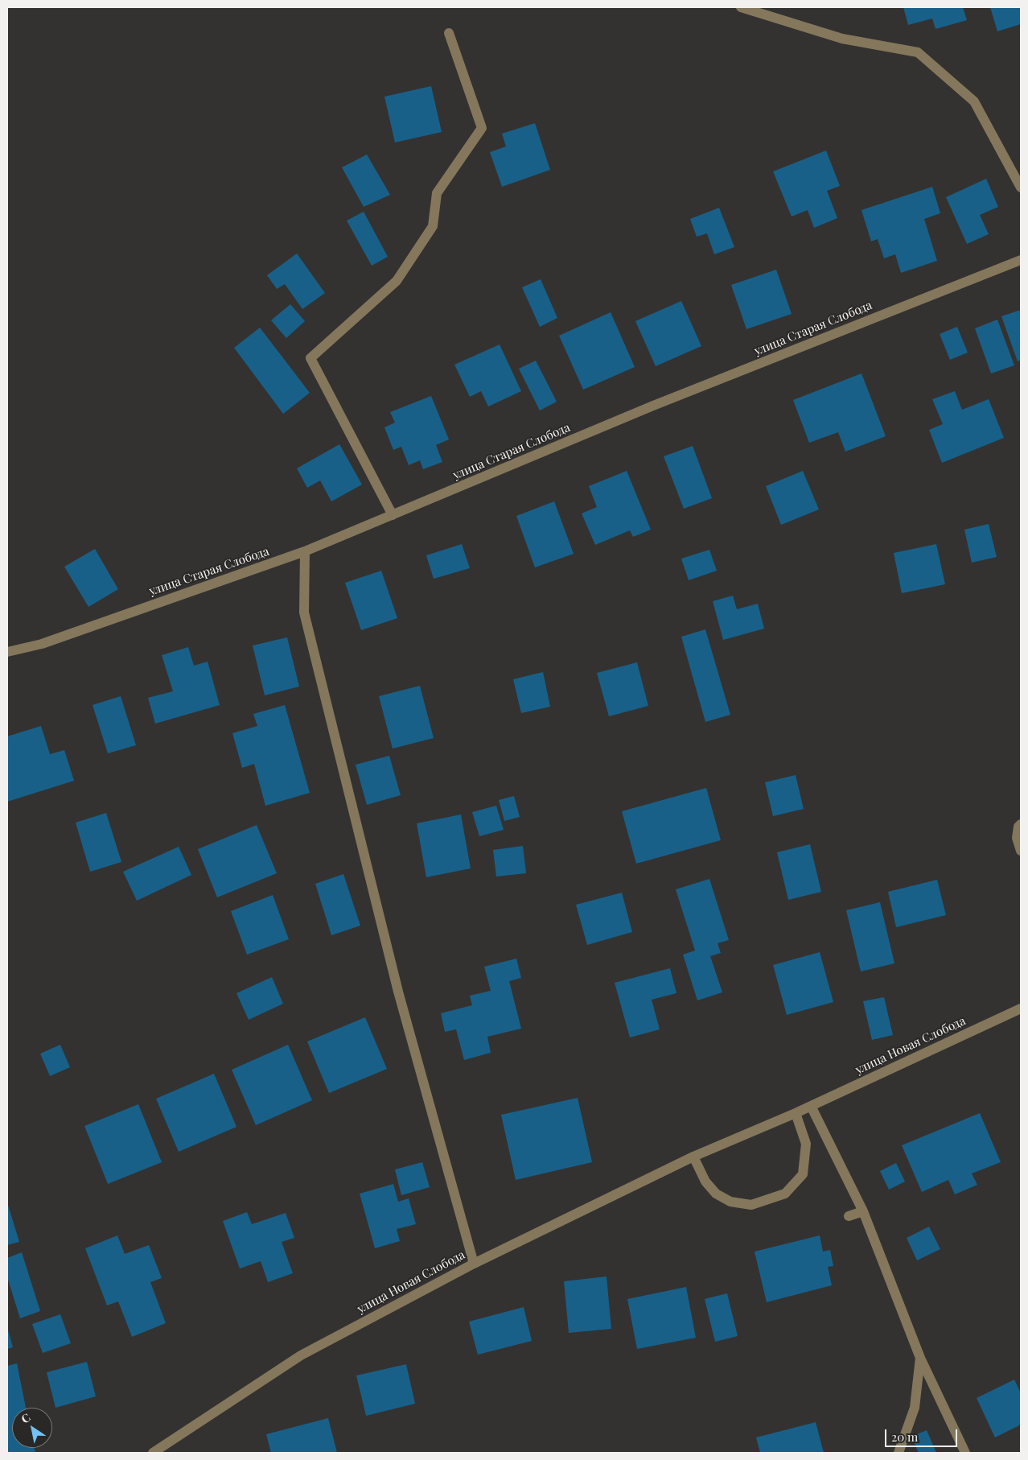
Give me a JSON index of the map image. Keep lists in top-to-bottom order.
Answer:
{
  "streets": {
    "street": ["улица Старая Слобода", "улица Новая Слобода"]
  },
  "scale_bar": "20 m",
  "north": "top left"
}
